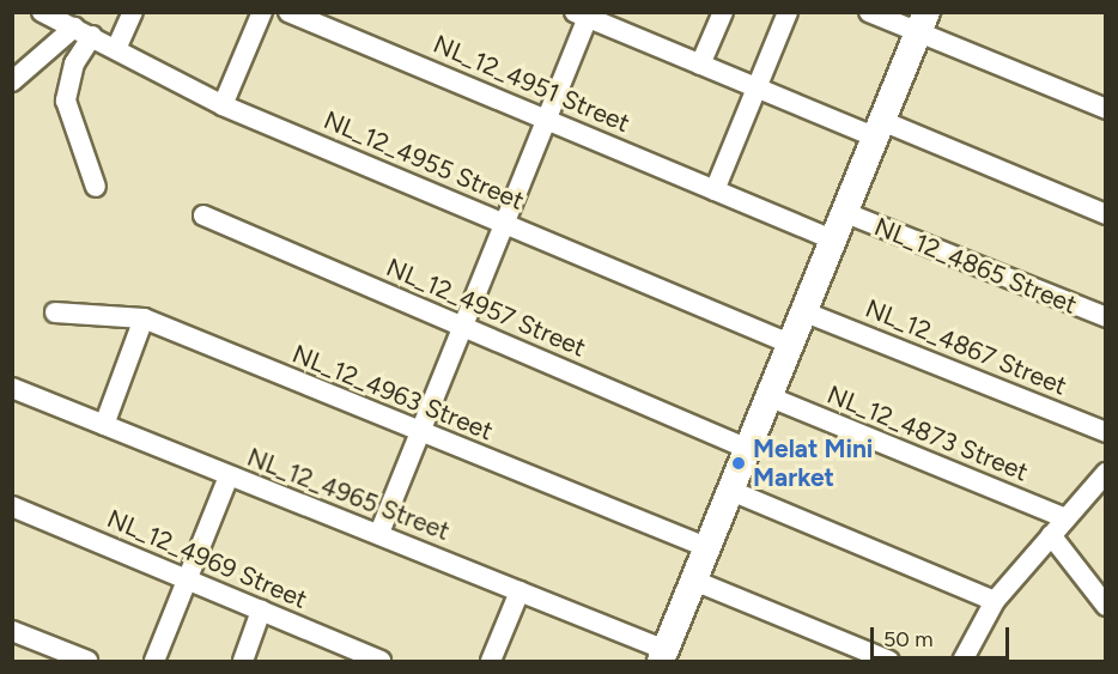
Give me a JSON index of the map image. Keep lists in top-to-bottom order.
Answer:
{
  "streets": {
    "street": [
      "NL_12_4951 Street",
      "NL_12_4955 Street",
      "NL_12_4865 Street",
      "NL_12_4957 Street",
      "NL_12_4867 Street",
      "NL_12_4963 Street",
      "NL_12_4873 Street",
      "NL_12_4965 Street",
      "NL_12_4969 Street"
    ]
  },
  "crossings": [
    ["NL_12_4951 Street", "NL_12_4865 Street"],
    ["NL_12_4955 Street", "NL_12_4865 Street"],
    ["NL_12_4865 Street", "NL_12_4957 Street"],
    ["NL_12_4865 Street", "NL_12_4867 Street"],
    ["NL_12_4865 Street", "NL_12_4963 Street"],
    ["NL_12_4865 Street", "NL_12_4873 Street"],
    ["NL_12_4865 Street", "NL_12_4965 Street"]
  ],
  "places": ["Melat Mini Market"],
  "scale_bar": "50 m"
}
